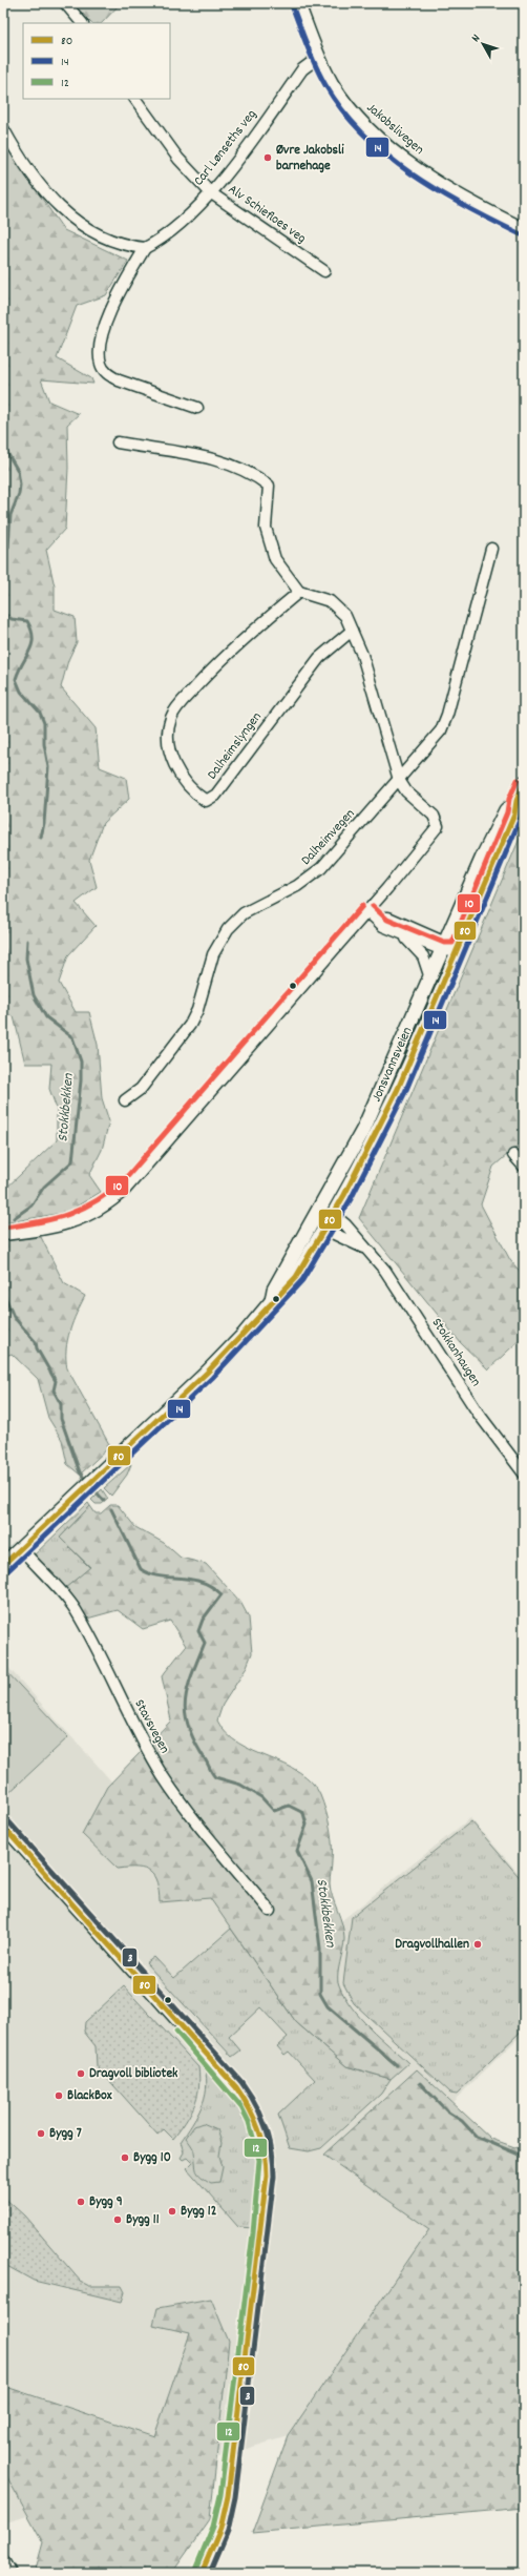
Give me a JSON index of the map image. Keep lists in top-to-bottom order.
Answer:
{
  "streets": {
    "main road": ["Jonsvannsveien"],
    "street": [
      "Jakobslivegen",
      "Carl Lønseths veg",
      "Alv Schiefloes veg",
      "Dalheimslyngen",
      "Dalheimvegen",
      "Stokkanhaugen",
      "Stavsvegen"
    ]
  },
  "crossings": [
    ["Jakobslivegen", "Carl Lønseths veg"],
    ["Carl Lønseths veg", "Alv Schiefloes veg"],
    ["Jonsvannsveien", "Stokkanhaugen"],
    ["Jonsvannsveien", "Stavsvegen"]
  ],
  "water": ["Stokkbekken"],
  "places": [
    "Øvre Jakobsli barnehage",
    "Dragvollhallen",
    "Dragvoll bibliotek",
    "BlackBox",
    "Bygg 7",
    "Bygg 10",
    "Bygg 9",
    "Bygg 12",
    "Bygg 11"
  ],
  "lines": [
    "transit line 14",
    "transit line 10",
    "transit line 80",
    "transit line 3",
    "transit line 12"
  ],
  "legend": ["80", "14", "12"],
  "north": "top left"
}
